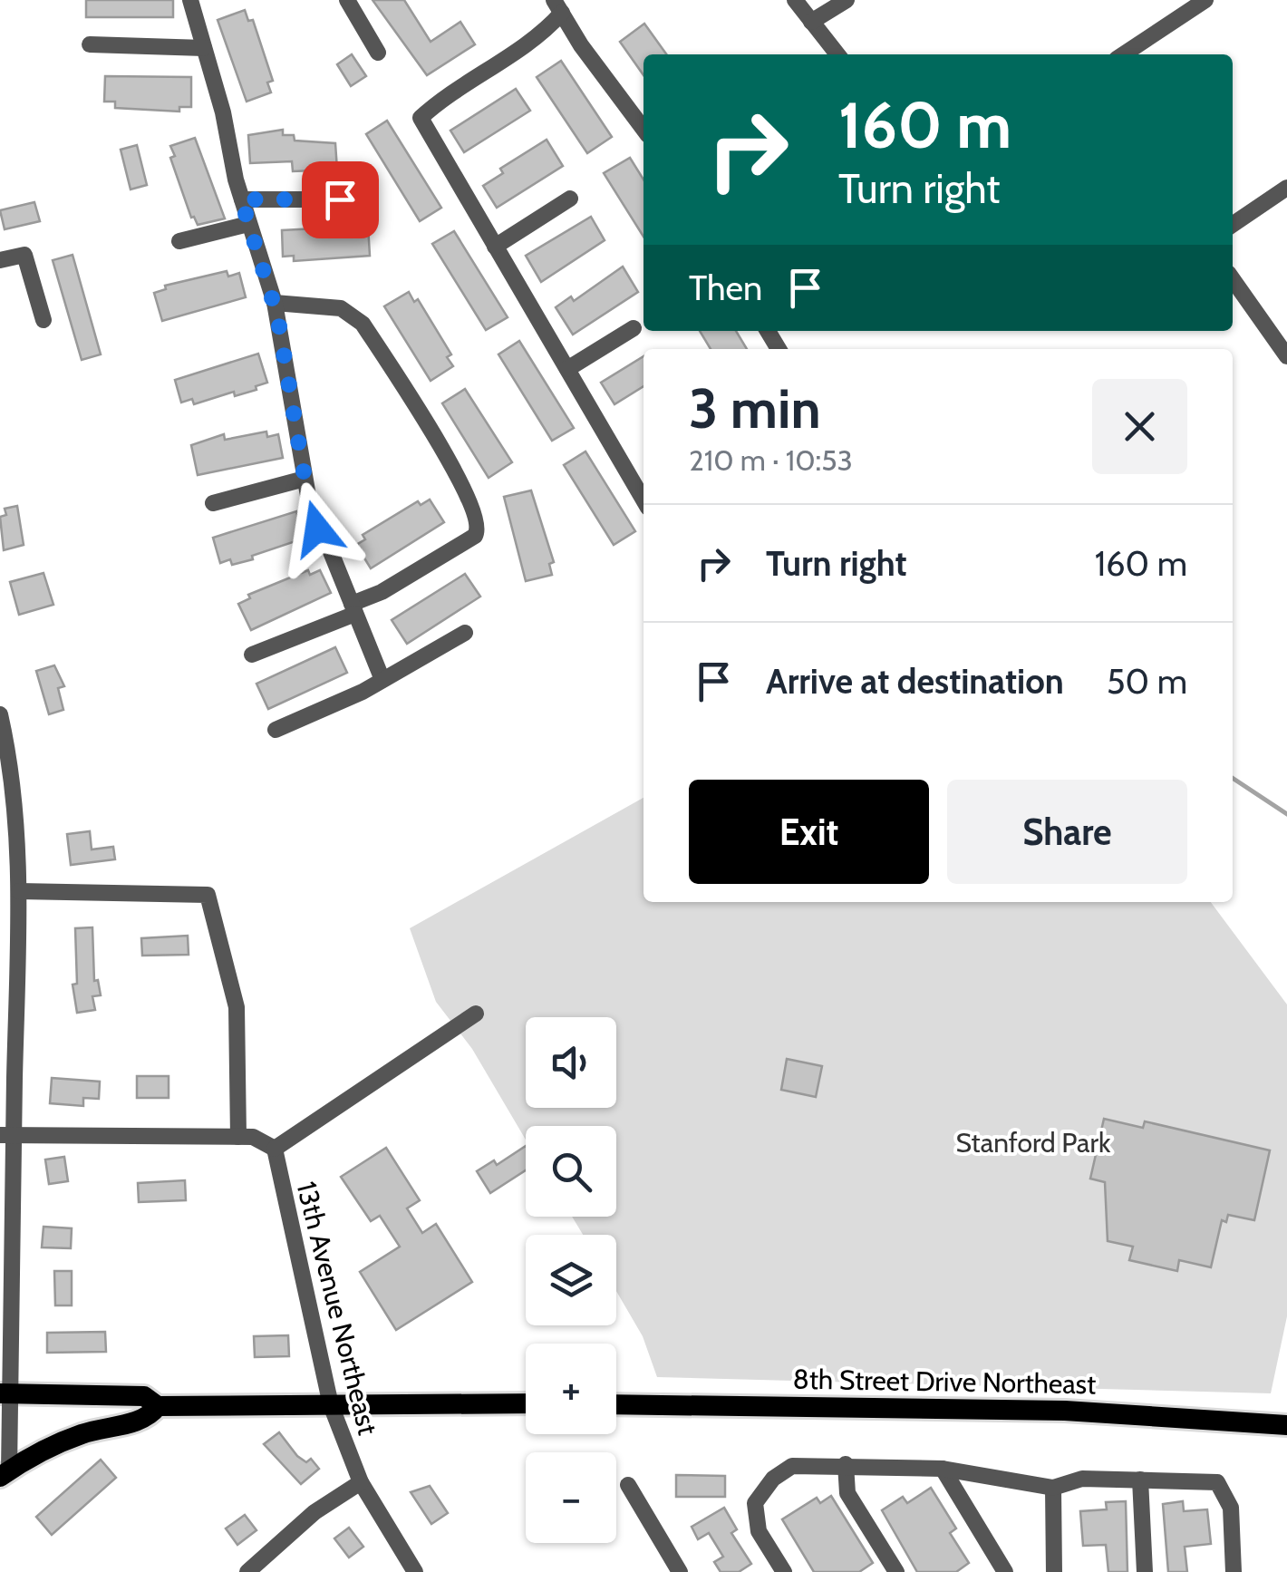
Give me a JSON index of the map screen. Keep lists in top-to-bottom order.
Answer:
{
  "streets": {
    "main road": ["8th Street Drive Northeast"],
    "street": ["13th Avenue Northeast"]
  },
  "parks": ["Stanford Park"],
  "page": {
    "turn": ["160 m", "Turn right"],
    "then": "Then",
    "heading": ["3 min", "210 m · 10:53"],
    "list": [
      {
        "name": "Turn right",
        "value": "160 m"
      },
      {
        "name": "Arrive at destination",
        "value": "50 m"
      }
    ],
    "buttons": ["Exit", "Share"],
    "map_buttons": ["+", "−"]
  }
}
